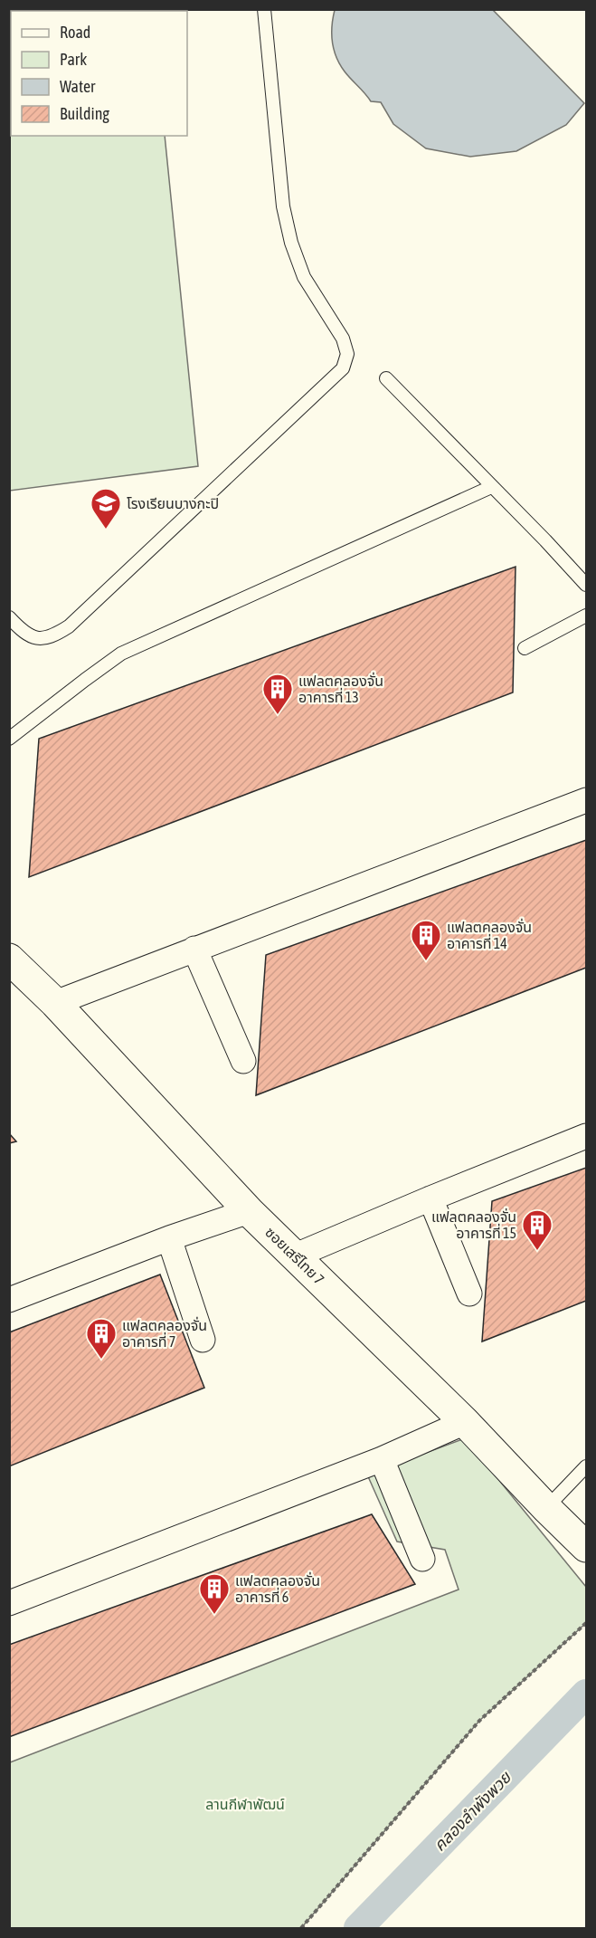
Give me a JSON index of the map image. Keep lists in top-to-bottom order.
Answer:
{
  "streets": {
    "street": ["ซอยเสรีไทย 7"]
  },
  "water": ["คลองลำพังพวย"],
  "parks": ["ลานกีฬาพัฒน์"],
  "places": {
    "school or university": ["โรงเรียนบางกะปิ"],
    "building": [
      "แฟลตคลองจั่น อาคารที่ 13",
      "แฟลตคลองจั่น อาคารที่ 14",
      "แฟลตคลองจั่น อาคารที่ 15",
      "แฟลตคลองจั่น อาคารที่ 7",
      "แฟลตคลองจั่น อาคารที่ 6"
    ]
  },
  "legend": [
    "Road",
    "Park",
    "Water",
    "Building"
  ]
}
